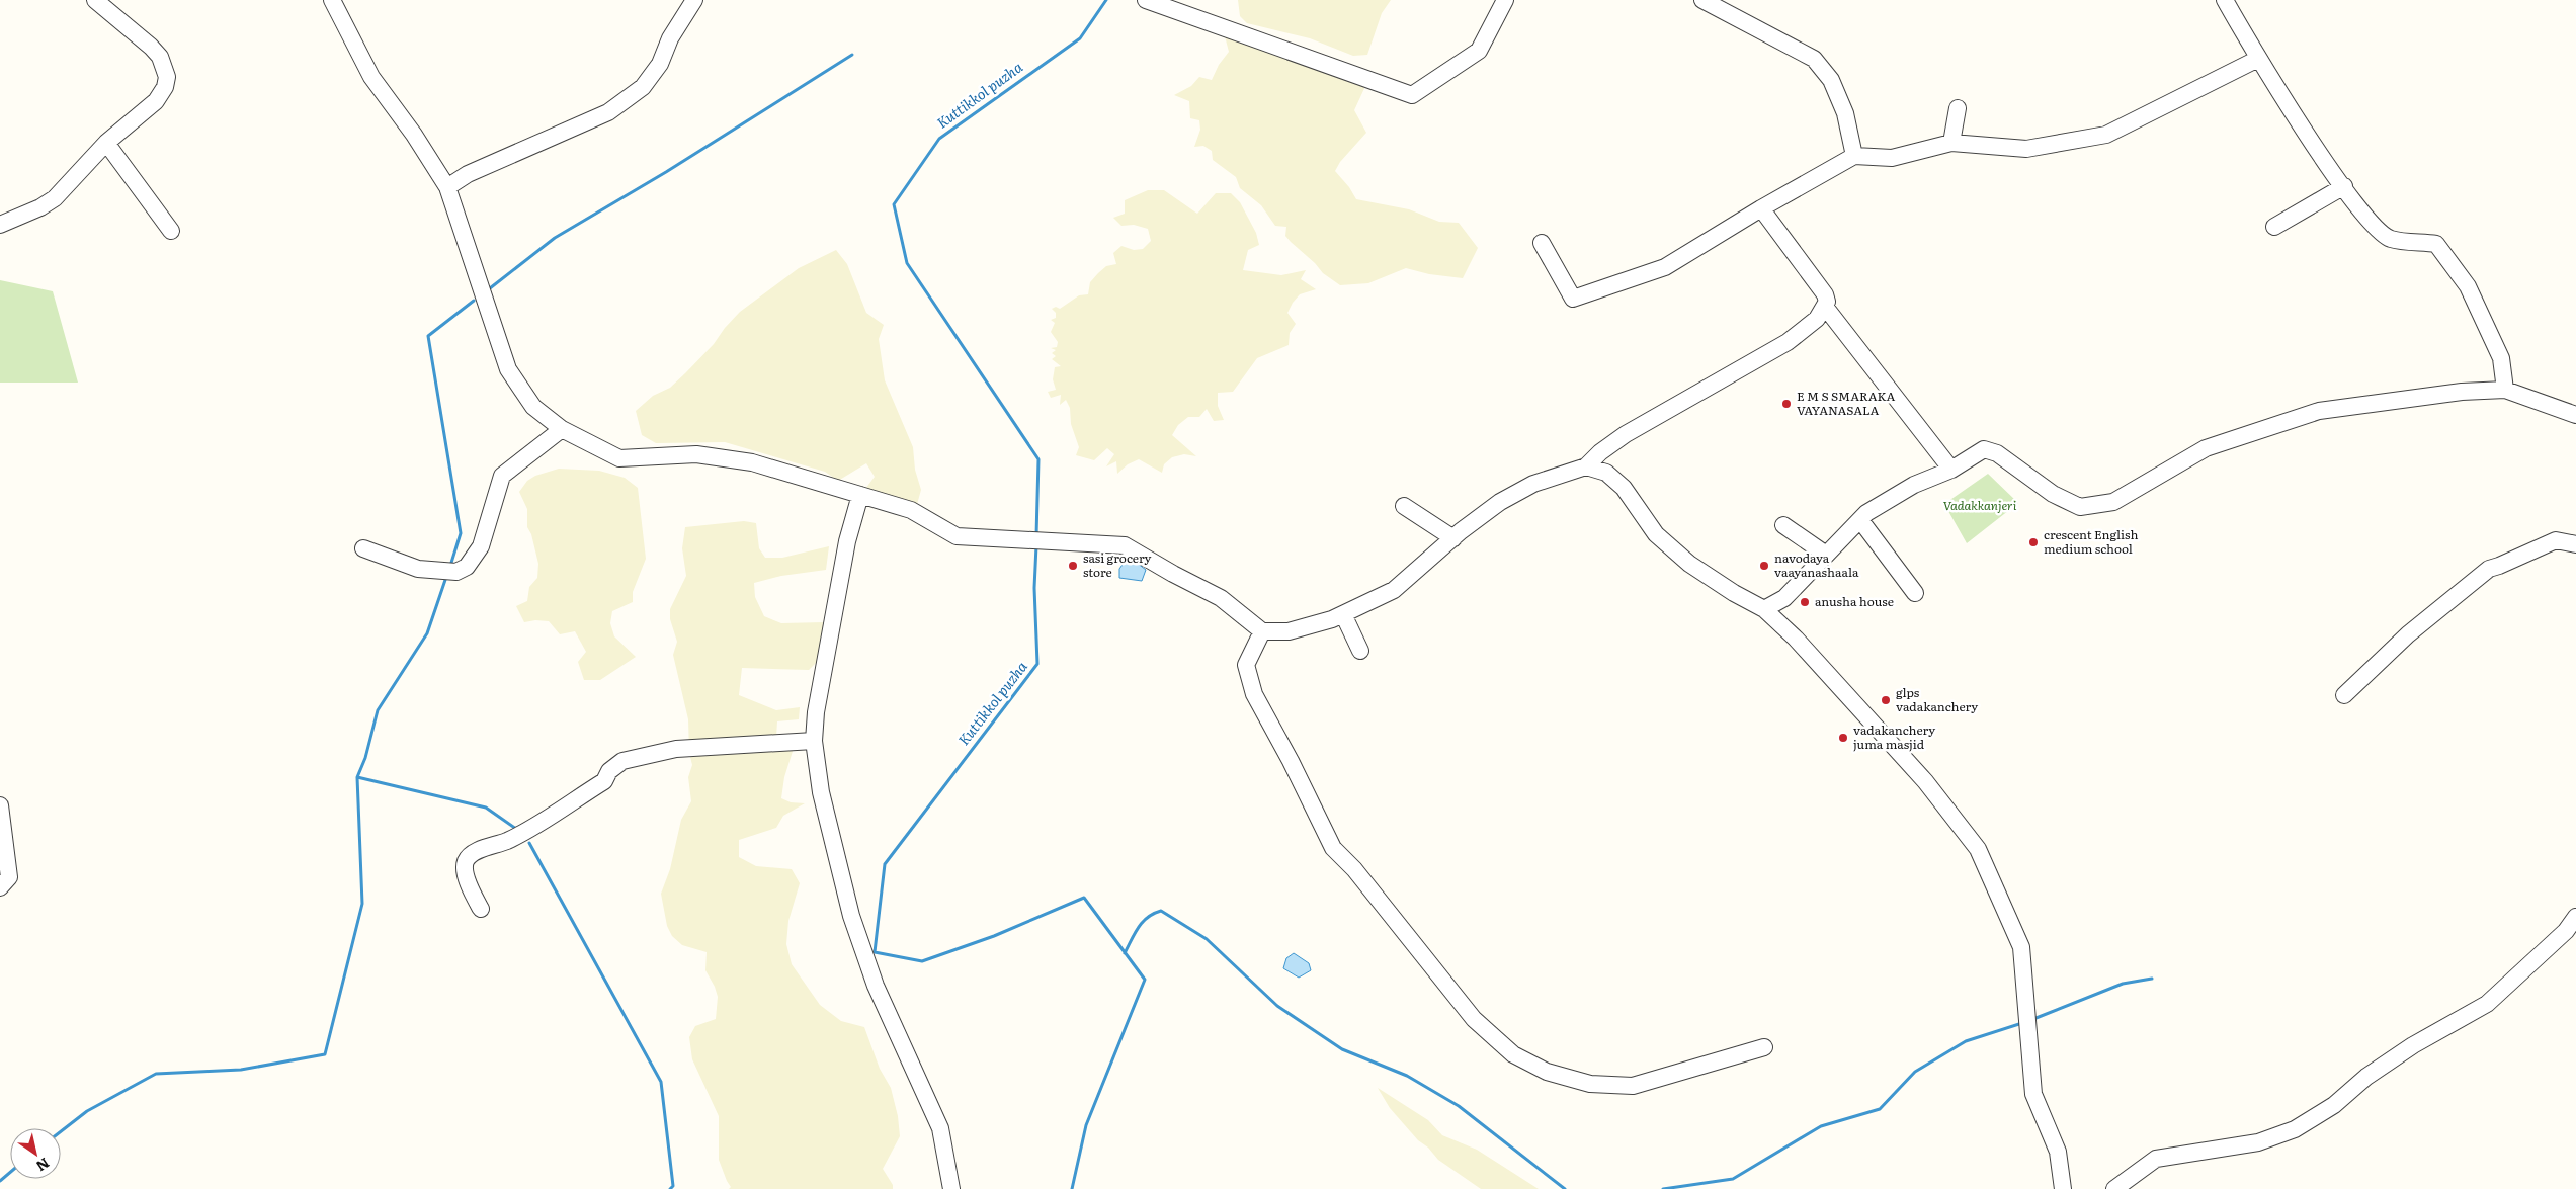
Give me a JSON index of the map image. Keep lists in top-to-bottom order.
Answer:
{
  "water": ["Kuttikkol puzha"],
  "parks": ["Vadakkanjeri"],
  "places": [
    "E M S SMARAKA VAYANASALA",
    "crescent English medium school",
    "sasi grocery store",
    "navodaya vaayanashaala",
    "anusha house",
    "glps vadakanchery",
    "vadakanchery juma masjid"
  ],
  "north": "bottom right"
}
